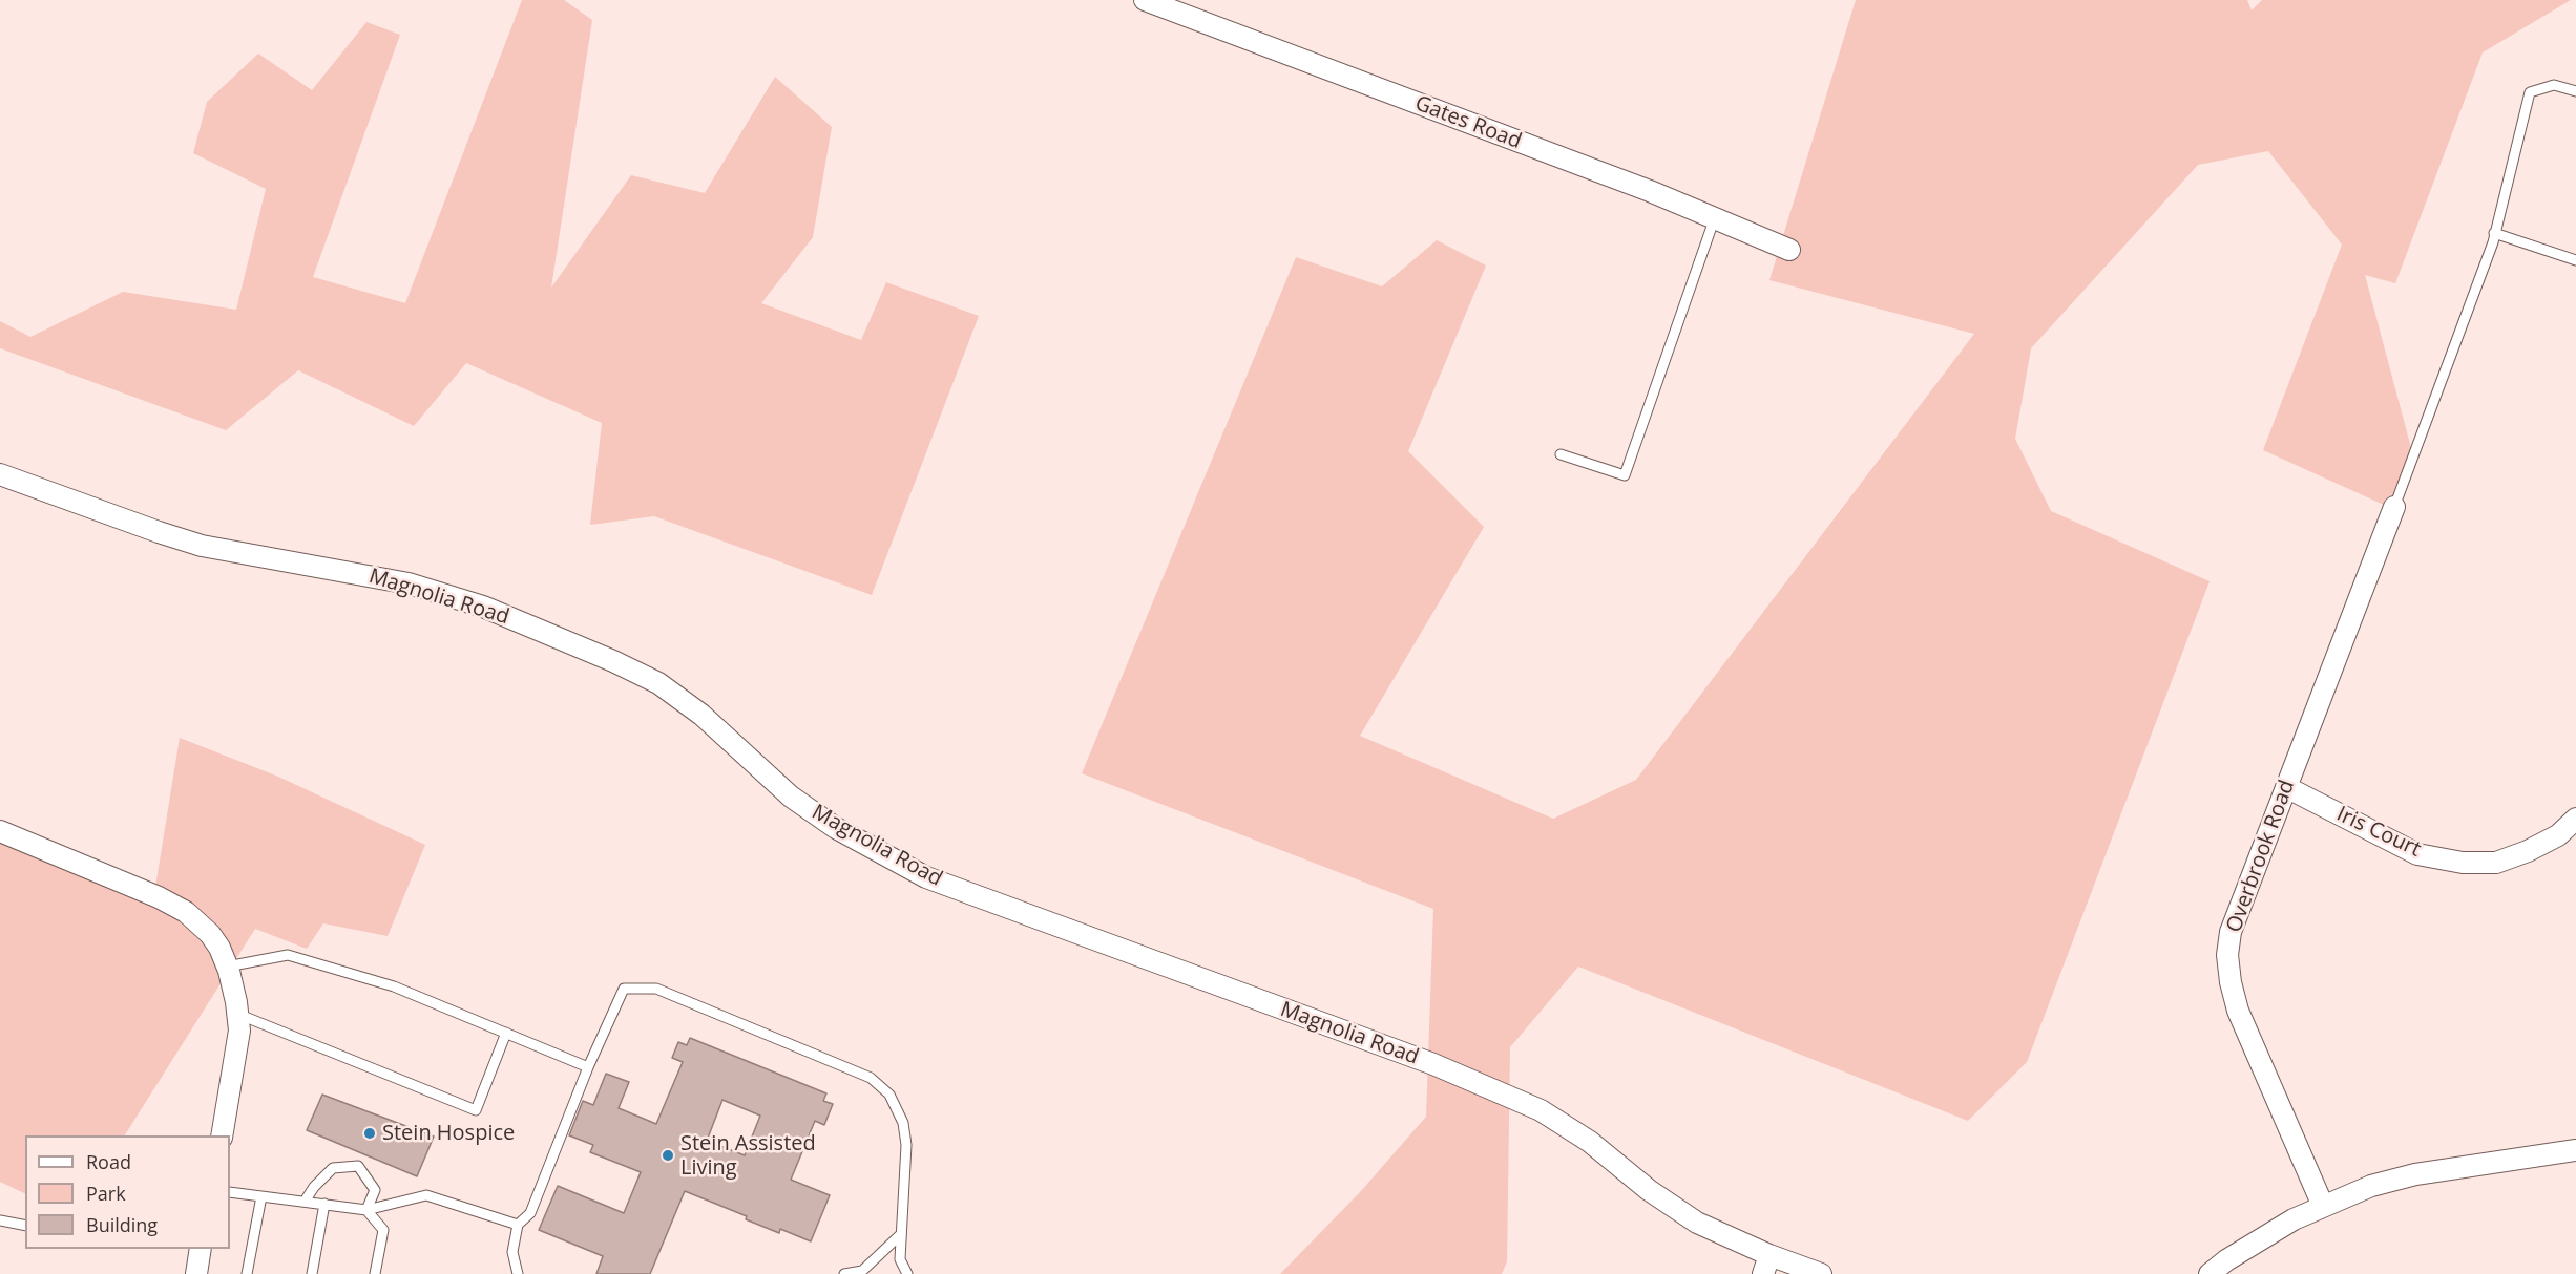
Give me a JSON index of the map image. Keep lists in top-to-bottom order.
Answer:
{
  "streets": {
    "street": [
      "Gates Road",
      "Magnolia Road",
      "Iris Court",
      "Overbrook Road"
    ]
  },
  "crossings": [
    ["Iris Court", "Overbrook Road"]
  ],
  "places": ["Stein Hospice", "Stein Assisted Living"],
  "legend": ["Road", "Park", "Building"]
}
